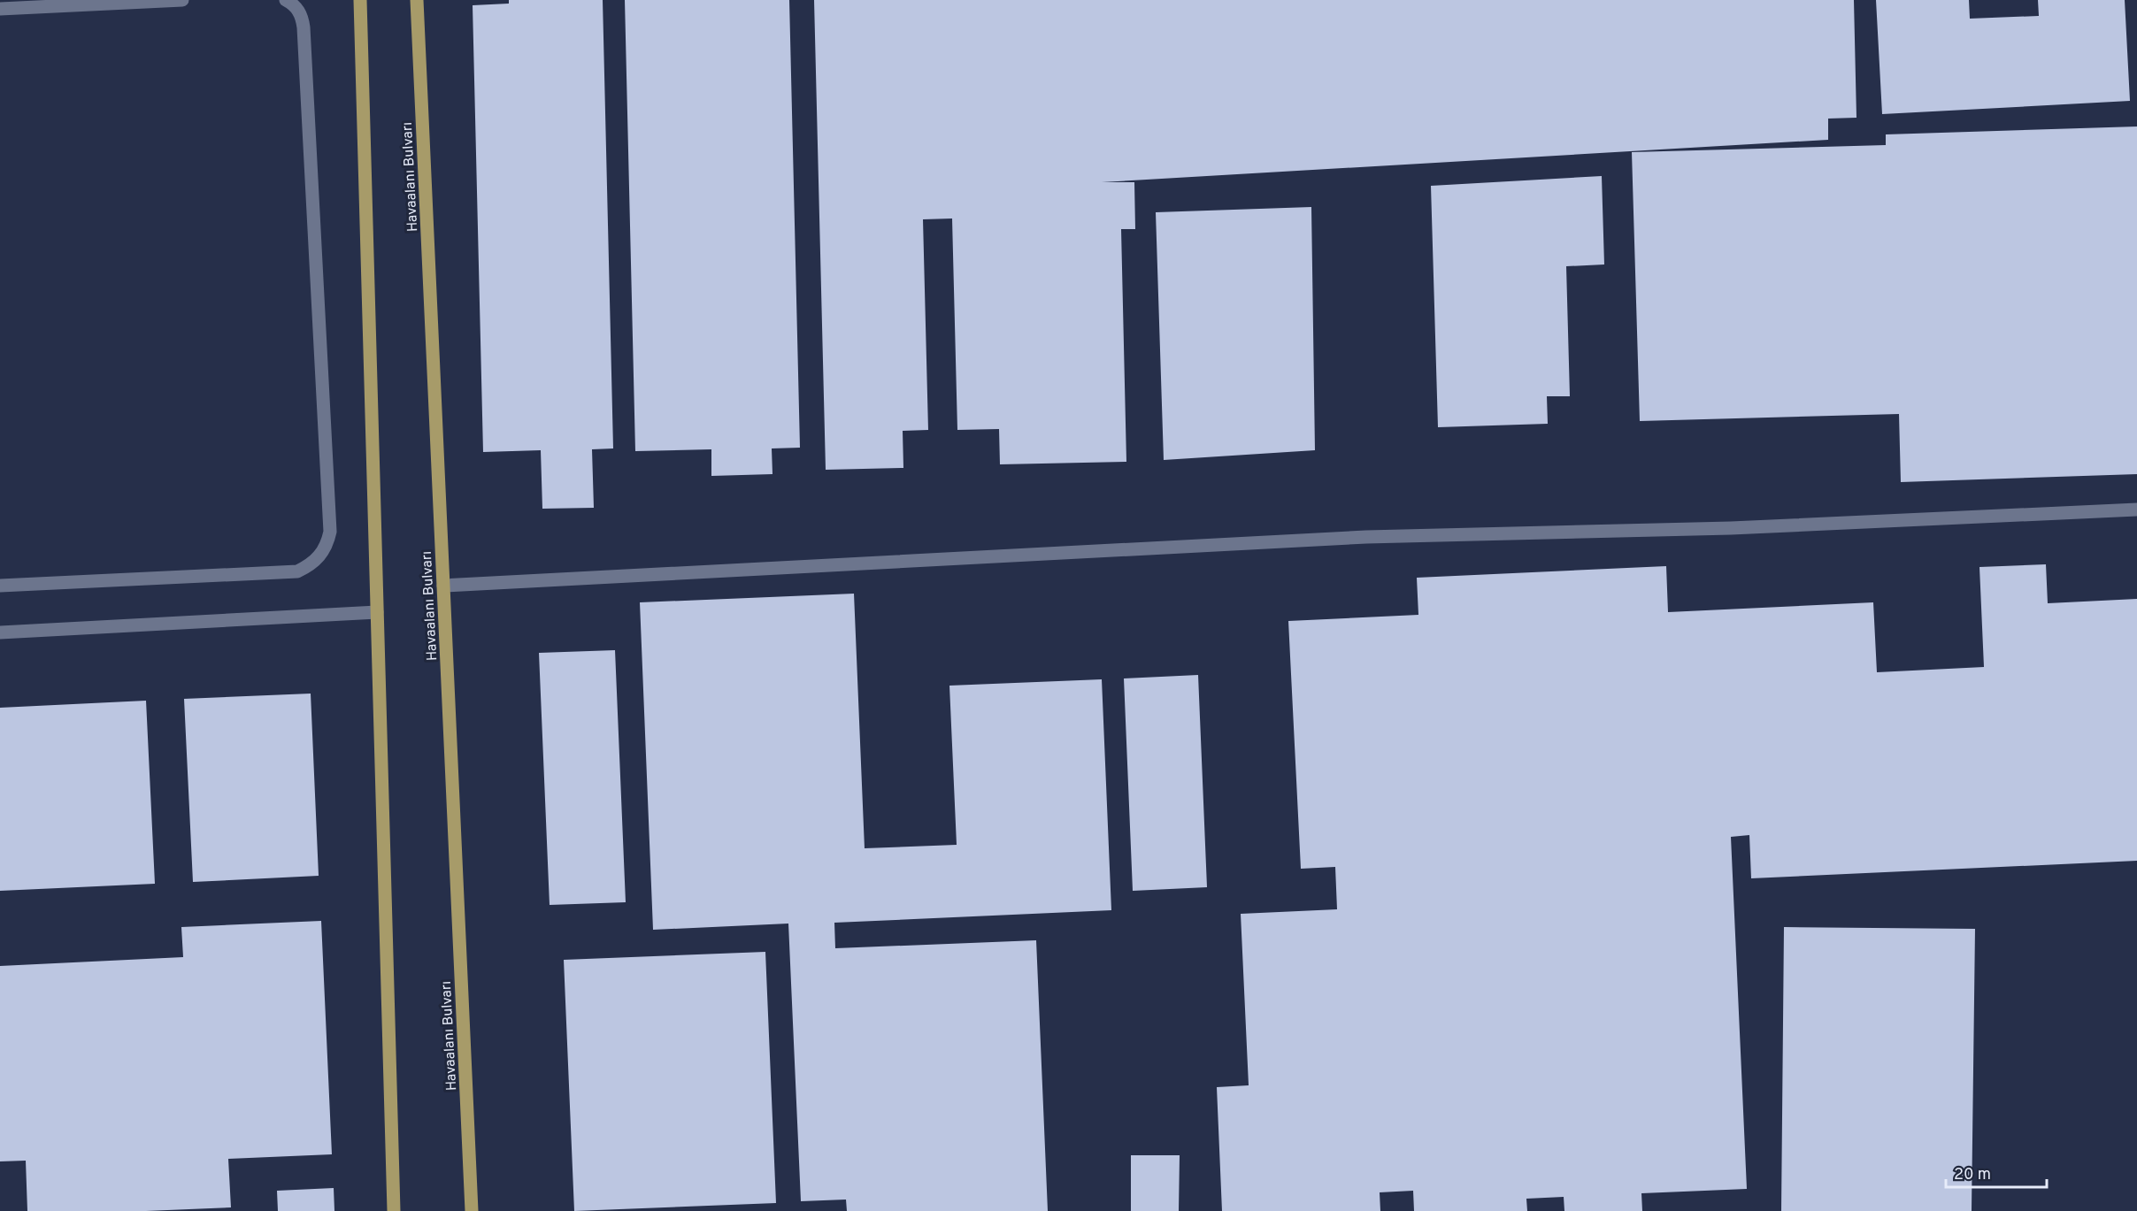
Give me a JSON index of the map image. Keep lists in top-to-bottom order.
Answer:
{
  "streets": {
    "main road": ["Havaalanı Bulvarı"]
  },
  "scale_bar": "20 m"
}
